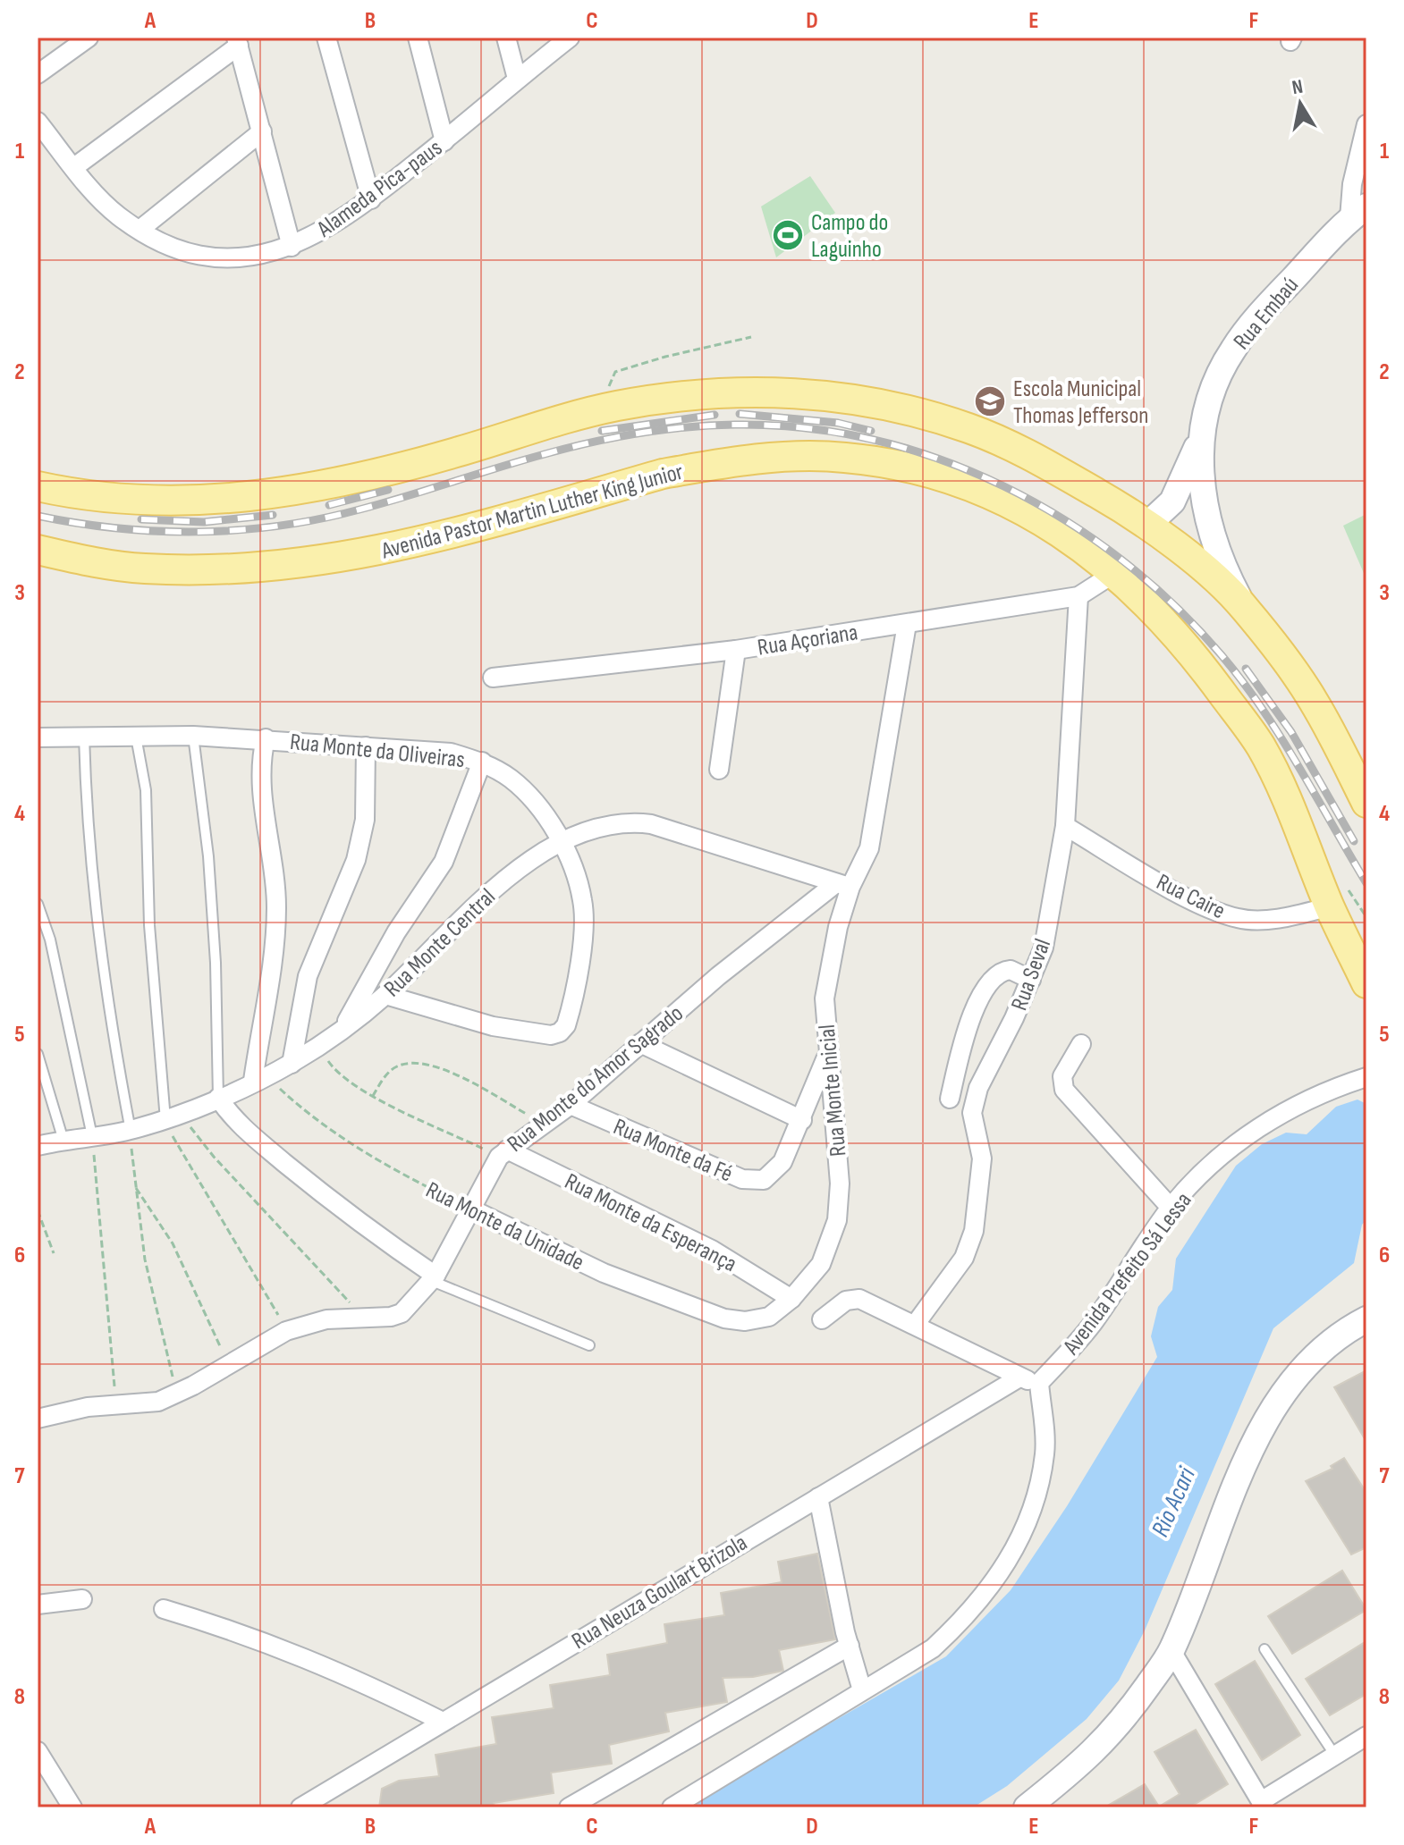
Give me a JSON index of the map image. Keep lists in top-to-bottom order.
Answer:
{
  "streets": {
    "main road": ["Avenida Pastor Martin Luther King Junior"],
    "street": [
      "Alameda Pica-paus",
      "Rua Embaú",
      "Rua Açoriana",
      "Rua Monte da Oliveiras",
      "Rua Caire",
      "Rua Monte Central",
      "Rua Seval",
      "Rua Monte do Amor Sagrado",
      "Rua Monte Inicial",
      "Rua Monte da Fé",
      "Rua Monte da Esperança",
      "Rua Monte da Unidade",
      "Avenida Prefeito Sá Lessa",
      "Rua Neuza Goulart Brizola"
    ]
  },
  "crossings": [
    ["Avenida Pastor Martin Luther King Junior", "Rua Açoriana"],
    ["Avenida Pastor Martin Luther King Junior", "Rua Caire"],
    ["Rua Açoriana", "Rua Seval"],
    ["Rua Açoriana", "Rua Monte Inicial"],
    ["Rua Monte da Oliveiras", "Rua Monte Central"],
    ["Rua Caire", "Rua Seval"],
    ["Rua Monte Central", "Rua Monte do Amor Sagrado"],
    ["Rua Monte Central", "Rua Monte Inicial"],
    ["Rua Monte Central", "Rua Monte da Unidade"],
    ["Rua Monte do Amor Sagrado", "Rua Monte Inicial"],
    ["Rua Monte do Amor Sagrado", "Rua Monte da Fé"],
    ["Rua Monte do Amor Sagrado", "Rua Monte da Esperança"],
    ["Rua Monte do Amor Sagrado", "Rua Monte da Unidade"],
    ["Rua Monte Inicial", "Rua Monte da Fé"],
    ["Rua Monte Inicial", "Rua Monte da Esperança"],
    ["Rua Monte Inicial", "Rua Monte da Unidade"]
  ],
  "water": ["Rio Acari"],
  "places": {
    "sports": ["Campo do Laguinho"],
    "school or university": ["Escola Municipal Thomas Jefferson"]
  },
  "north": "top",
  "grid": {
    "columns": [
      "A",
      "B",
      "C",
      "D",
      "E",
      "F"
    ],
    "rows": [
      "1",
      "2",
      "3",
      "4",
      "5",
      "6",
      "7",
      "8"
    ]
  }
}
